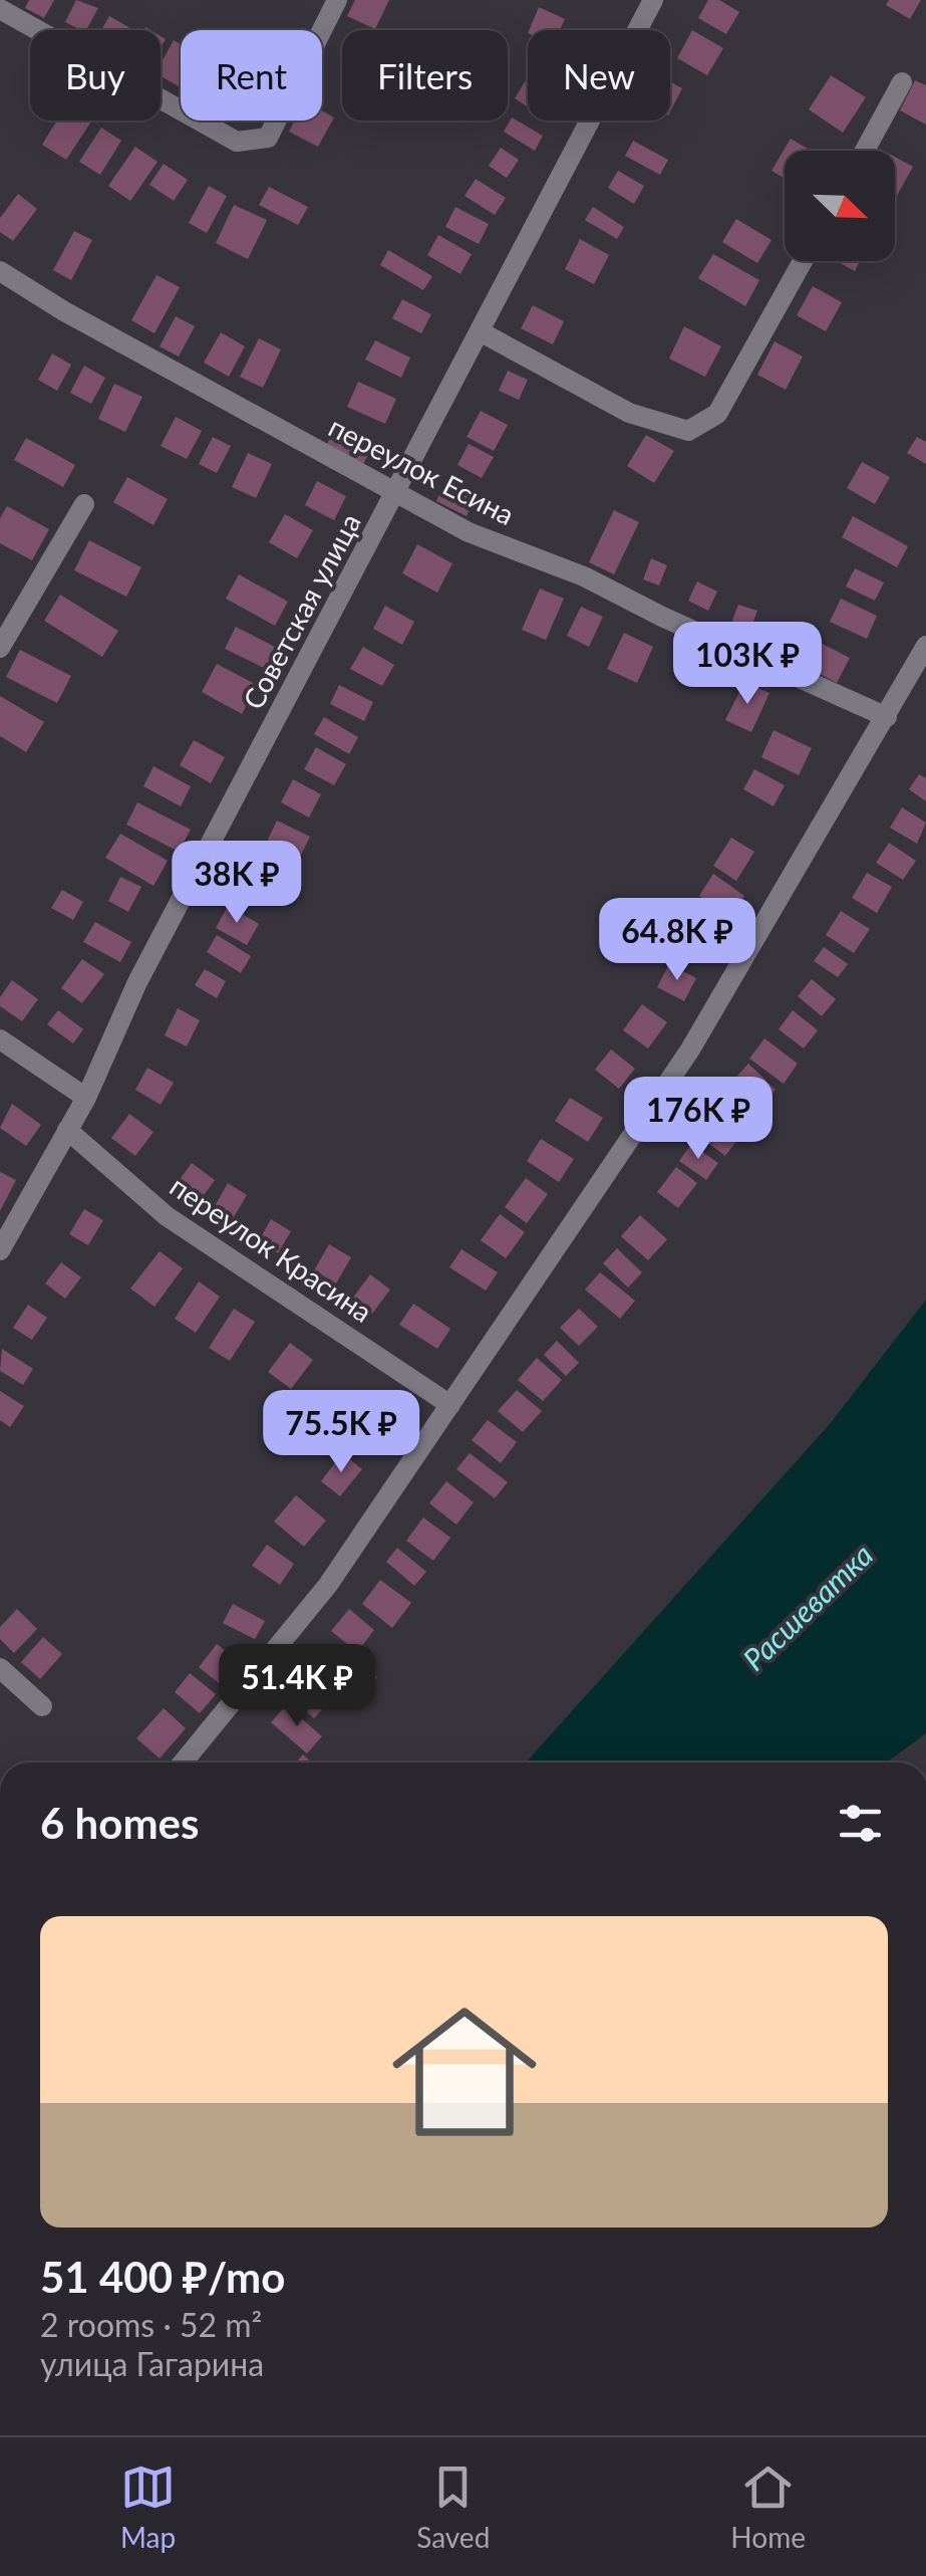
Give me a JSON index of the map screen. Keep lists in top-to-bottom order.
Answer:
{
  "streets": {
    "street": ["переулок Есина", "Советская улица", "переулок Красина"]
  },
  "crossings": [
    ["переулок Есина", "Советская улица"],
    ["Советская улица", "переулок Красина"]
  ],
  "water": ["Расшеватка"],
  "north": "bottom right",
  "page": {
    "chip": [
      "Buy",
      "Rent",
      "Filters",
      "New"
    ],
    "price": [
      "103K ₽",
      "38K ₽",
      "64.8K ₽",
      "176K ₽",
      "75.5K ₽",
      "51.4K ₽"
    ],
    "heading": "6 homes",
    "list": [
      {
        "name": "51 400 ₽/mo",
        "note": "2 rooms · 52 m² · улица Гагарина"
      }
    ],
    "tabs": ["Map", "Saved", "Home"]
  }
}
